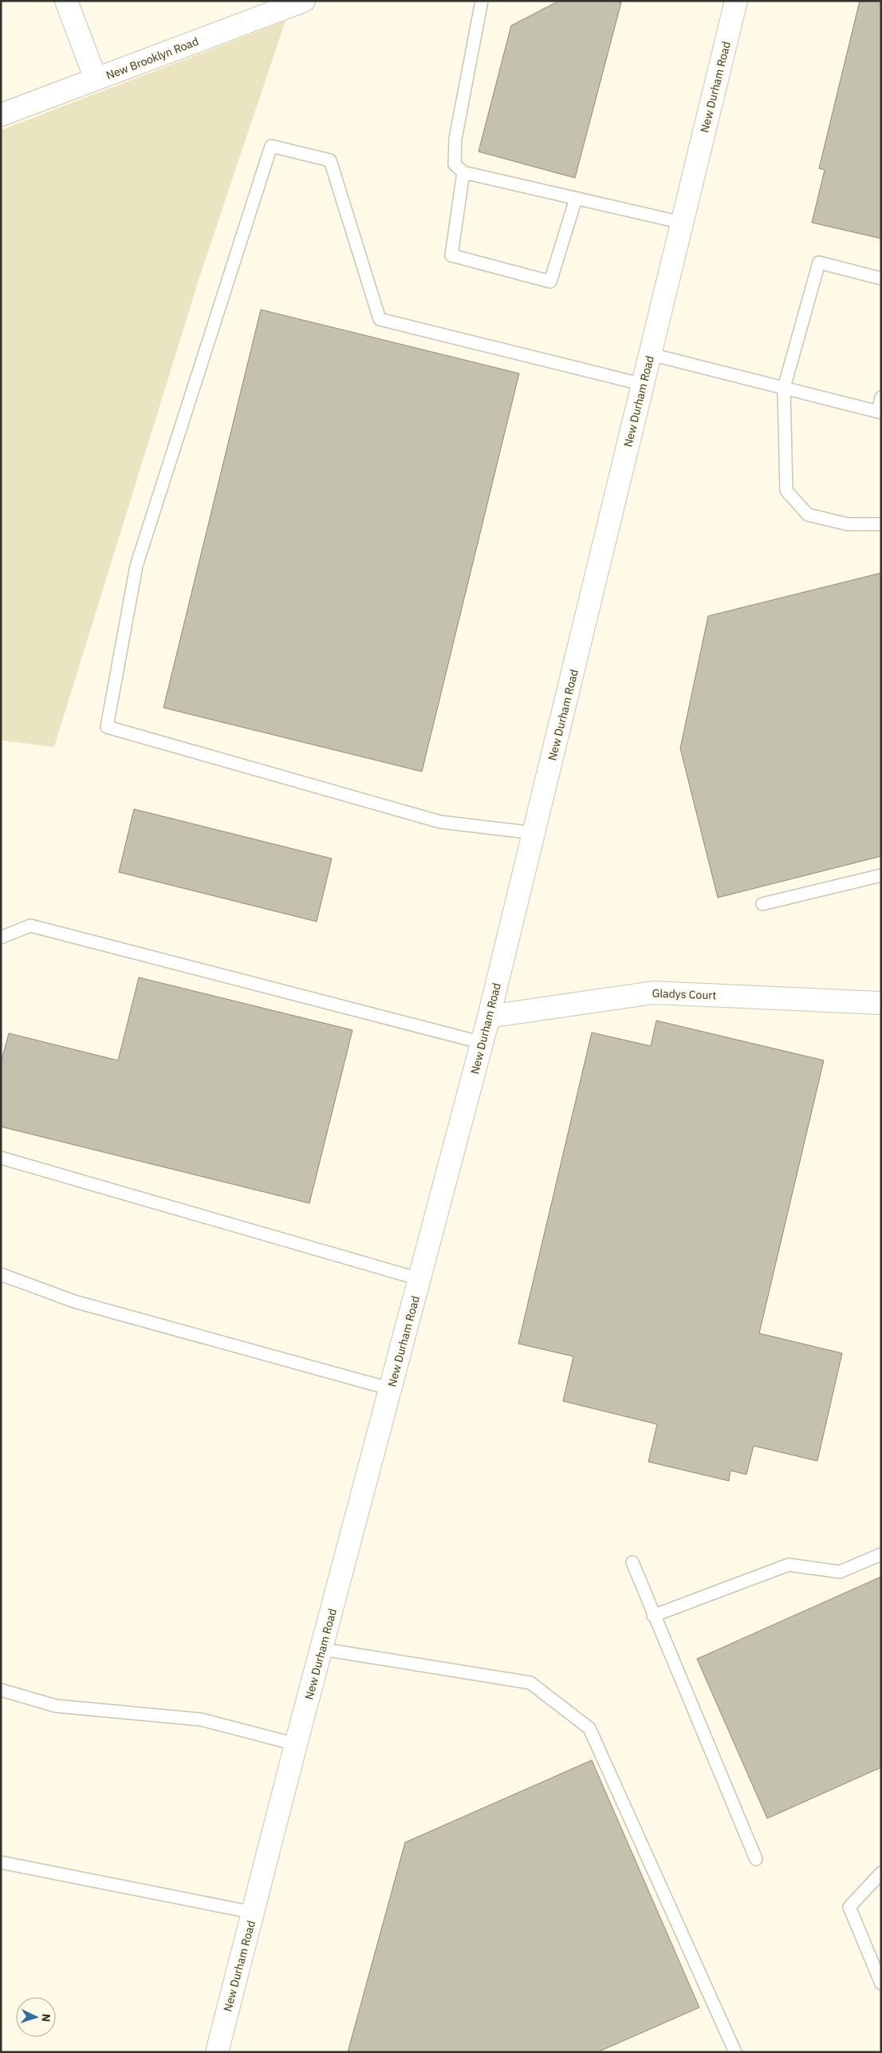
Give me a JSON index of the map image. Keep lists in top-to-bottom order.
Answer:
{
  "streets": {
    "main road": ["New Brooklyn Road", "New Durham Road", "Gladys Court"]
  },
  "crossings": [
    ["New Durham Road", "Gladys Court"]
  ],
  "north": "right"
}
